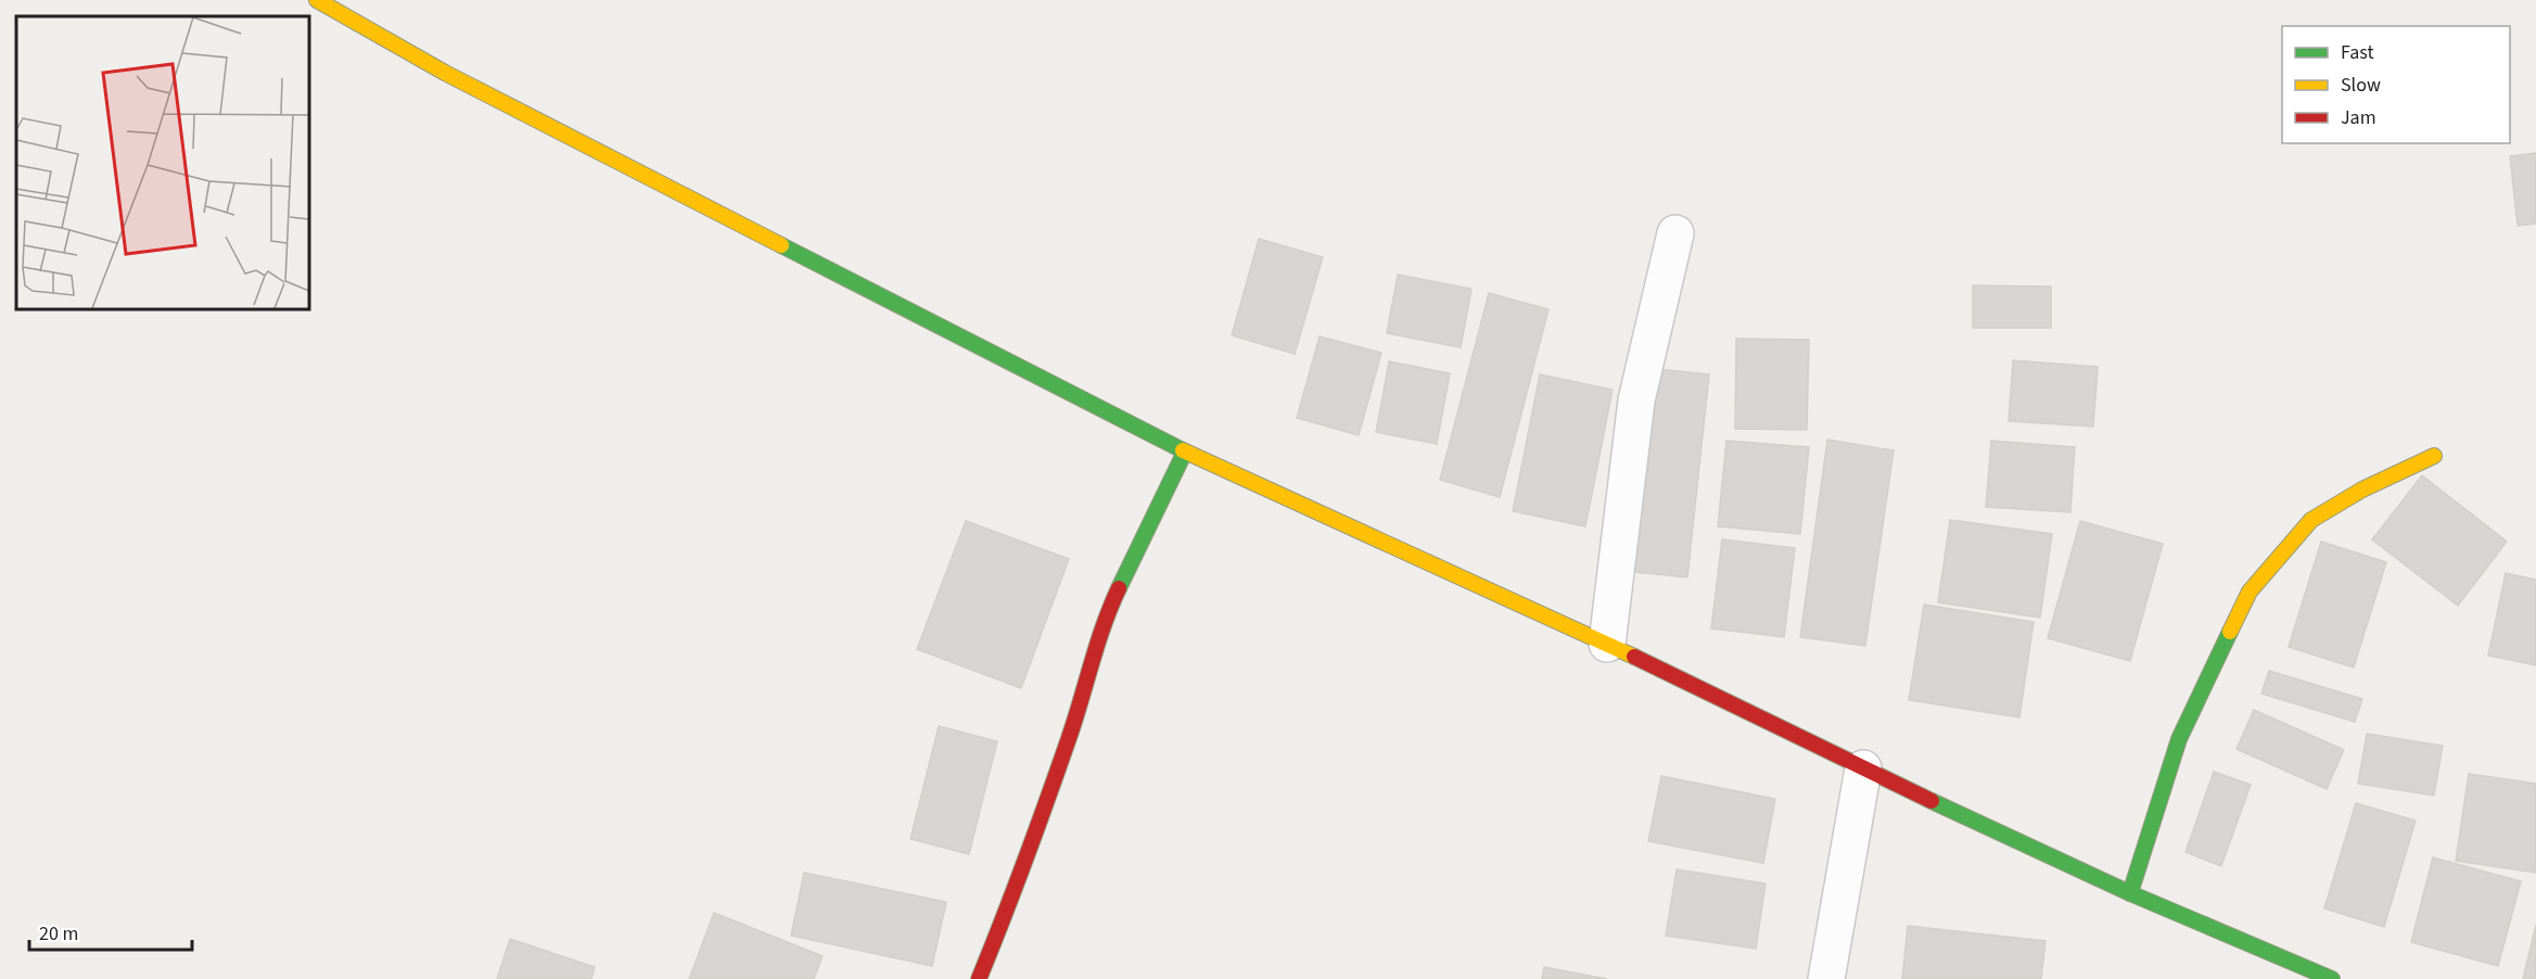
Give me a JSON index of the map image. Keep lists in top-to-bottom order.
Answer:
{
  "legend": ["Fast", "Slow", "Jam"],
  "scale_bar": "20 m"
}
